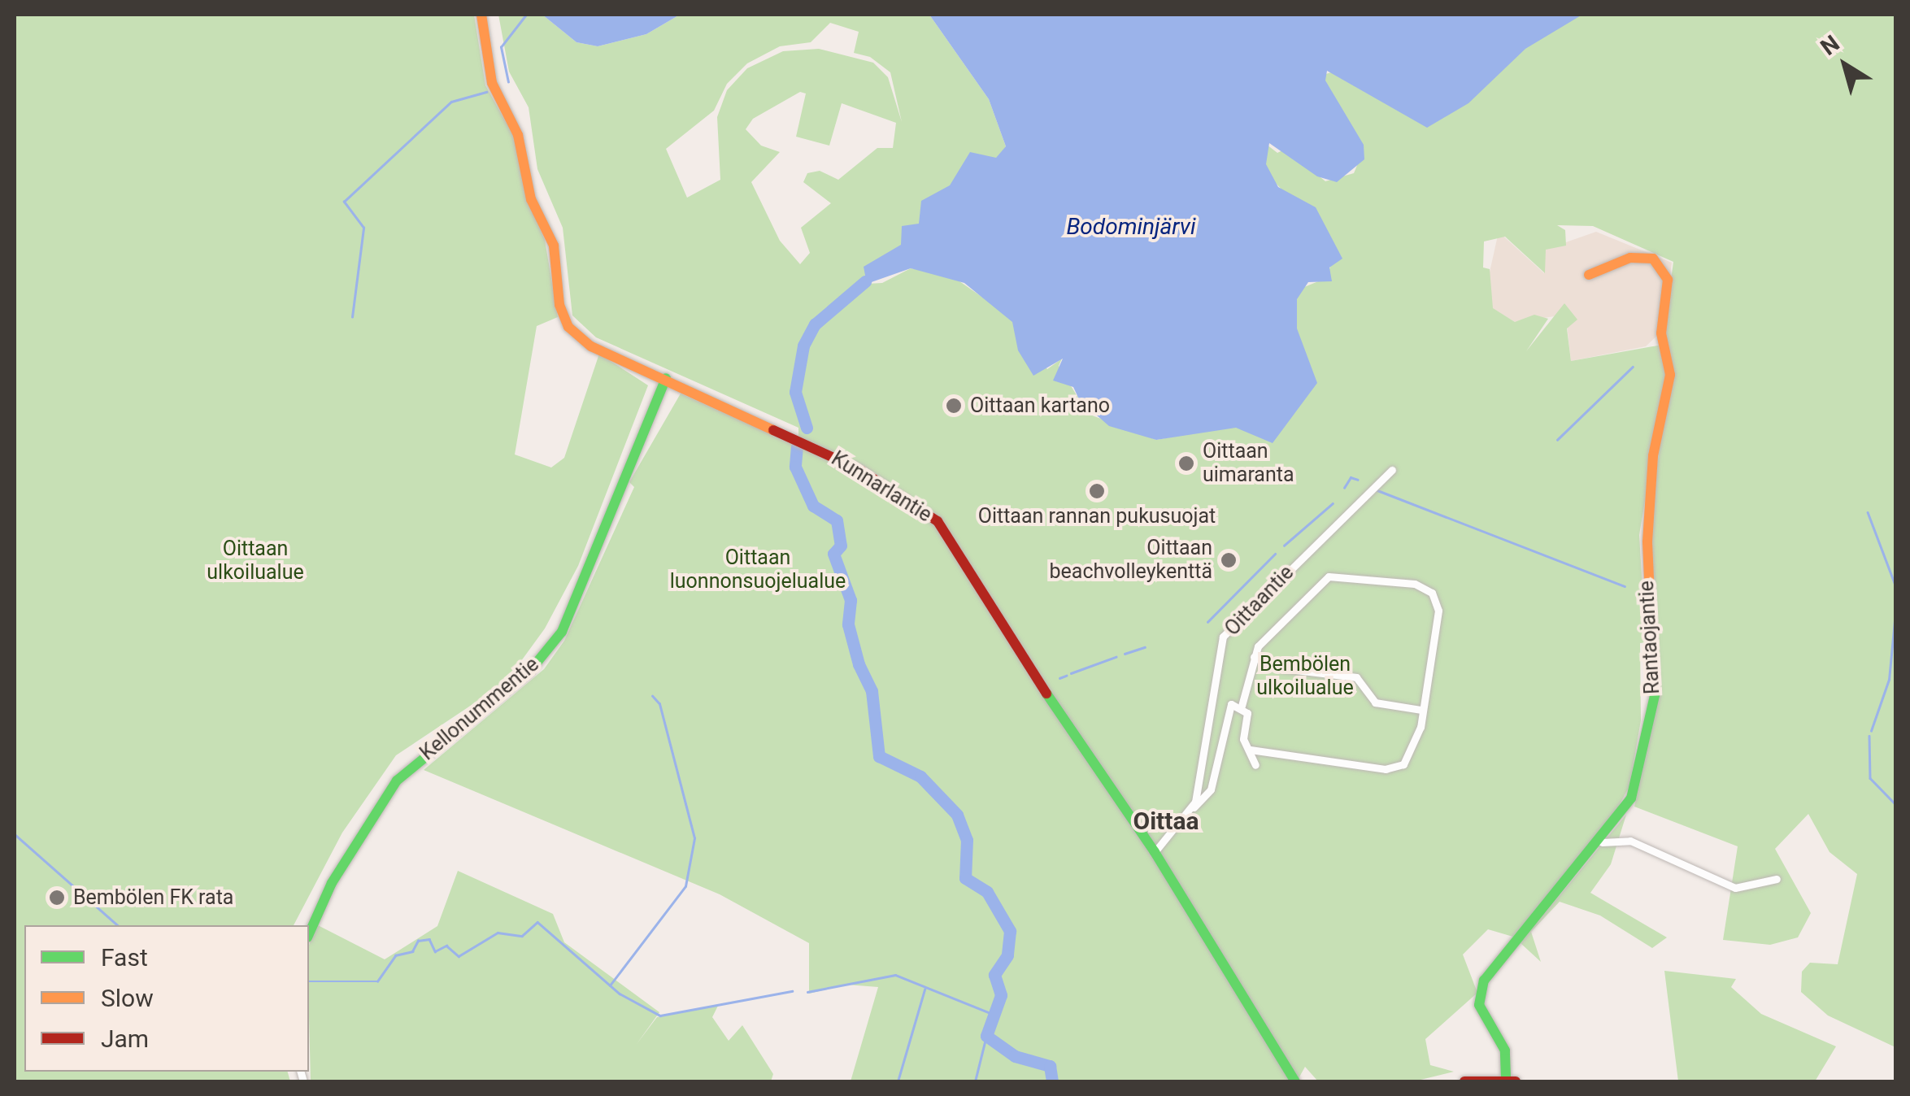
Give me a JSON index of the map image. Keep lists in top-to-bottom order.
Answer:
{
  "streets": {
    "street": [
      "Kunnarlantie",
      "Oittaantie",
      "Rantaojantie",
      "Kellonummentie"
    ]
  },
  "crossings": [
    ["Kunnarlantie", "Kellonummentie"]
  ],
  "districts": ["Oittaa"],
  "water": ["Bodominjärvi"],
  "parks": ["Oittaan ulkoilualue", "Oittaan luonnonsuojelualue", "Bembölen ulkoilualue"],
  "places": [
    "Oittaan kartano",
    "Oittaan uimaranta",
    "Oittaan rannan pukusuojat",
    "Oittaan beachvolleykenttä",
    "Bembölen FK rata"
  ],
  "legend": ["Fast", "Slow", "Jam"],
  "north": "top left"
}
